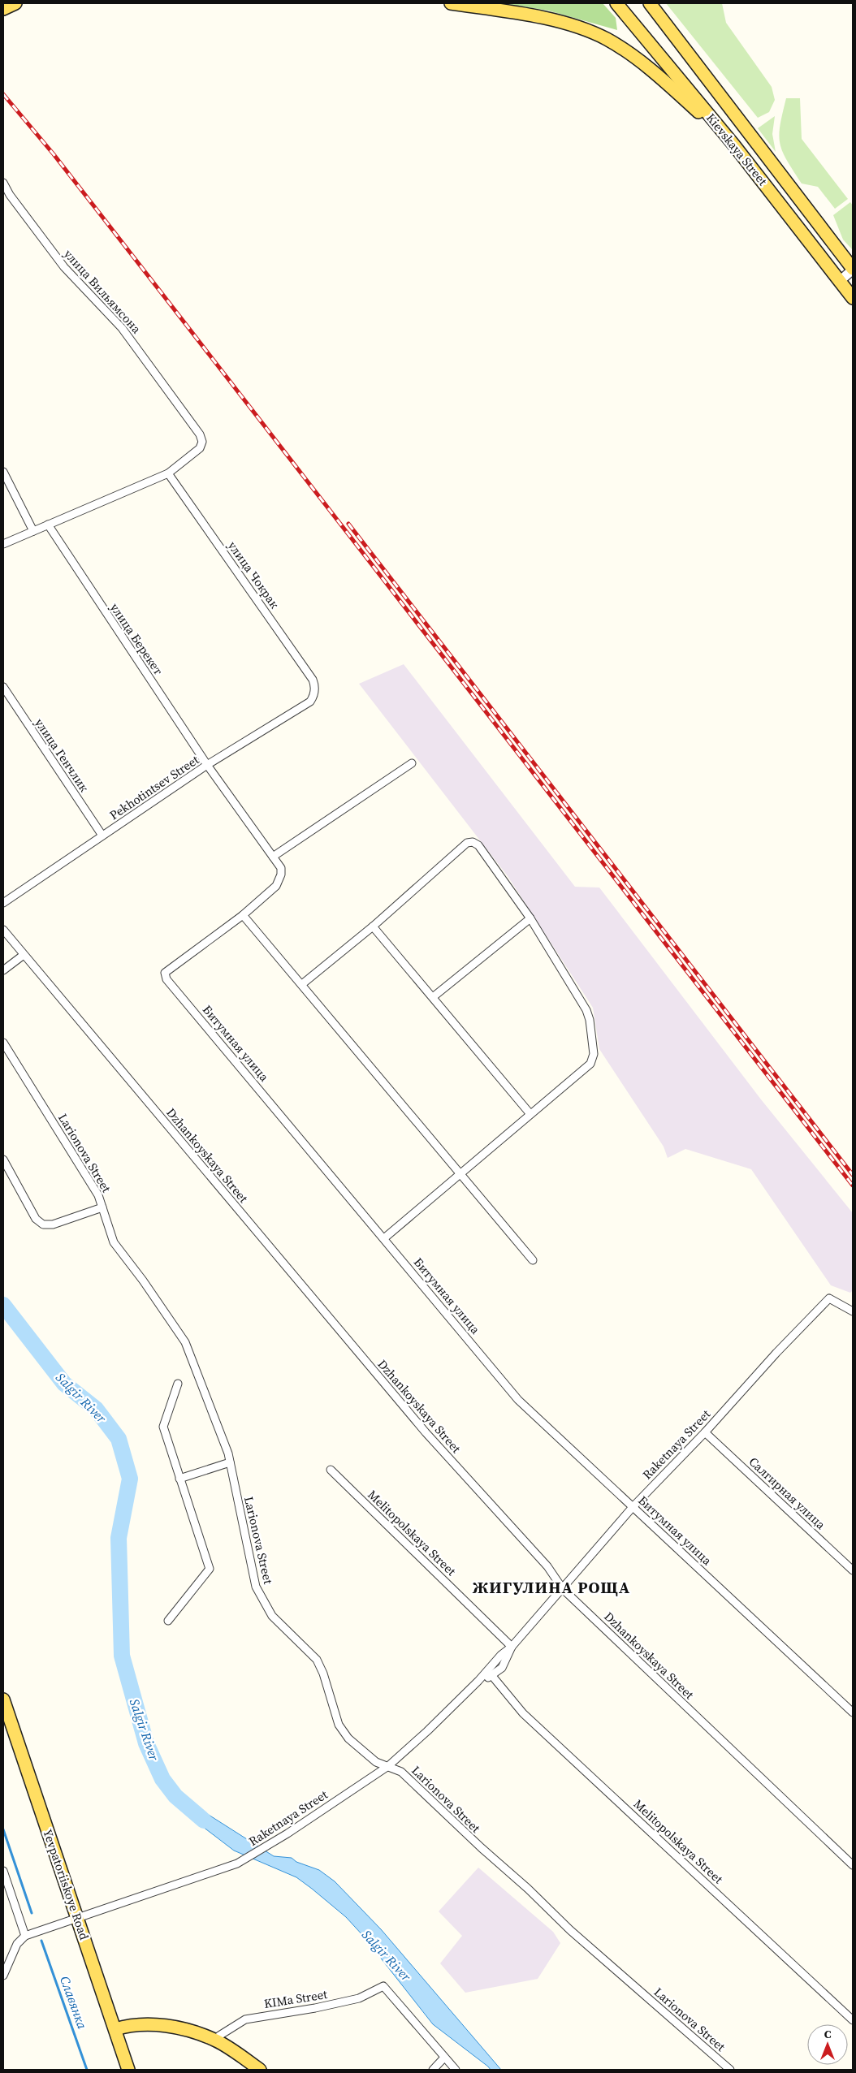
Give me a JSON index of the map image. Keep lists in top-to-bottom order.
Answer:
{
  "streets": {
    "main road": ["Kievskaya Street", "Yevpatoriiskoye Road"],
    "street": [
      "улица Вильямсона",
      "улица Чокрак",
      "улица Берекет",
      "улица Генчлик",
      "Pekhotintsev Street",
      "Битумная улица",
      "Larionova Street",
      "Dzhankoyskaya Street",
      "Raketnaya Street",
      "Салгирная улица",
      "Melitopolskaya Street",
      "KIMa Street"
    ]
  },
  "crossings": [
    ["улица Вильямсона", "улица Чокрак"],
    ["улица Чокрак", "Pekhotintsev Street"],
    ["улица Берекет", "Pekhotintsev Street"],
    ["улица Берекет", "Битумная улица"],
    ["улица Генчлик", "Pekhotintsev Street"],
    ["Битумная улица", "Raketnaya Street"],
    ["Larionova Street", "Raketnaya Street"],
    ["Dzhankoyskaya Street", "Raketnaya Street"],
    ["Raketnaya Street", "Салгирная улица"],
    ["Raketnaya Street", "Melitopolskaya Street"],
    ["Raketnaya Street", "Yevpatoriiskoye Road"]
  ],
  "districts": ["ЖИГУЛИНА РОЩА"],
  "water": ["Salgir River", "Славянка"],
  "north": "top"
}
